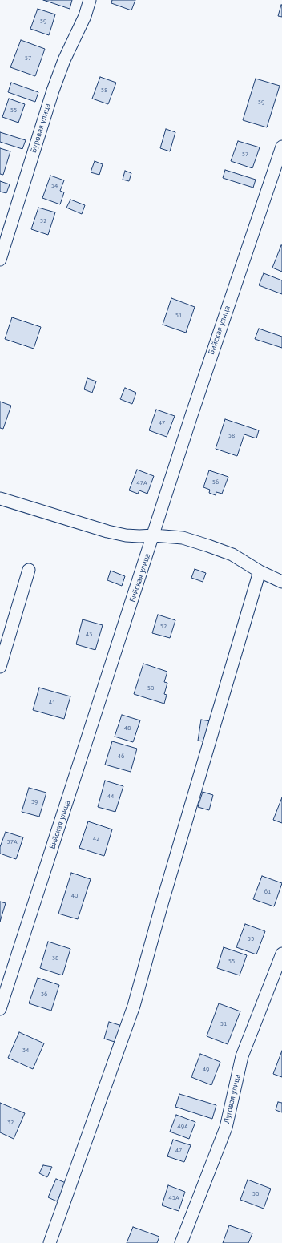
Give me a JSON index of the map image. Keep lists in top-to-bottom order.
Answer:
{
  "streets": {
    "street": ["Буровая улица", "Бийская улица", "Луговая улица"]
  },
  "house_numbers": [
    "59",
    "57",
    "58",
    "59",
    "55",
    "57",
    "54",
    "52",
    "51",
    "47",
    "58",
    "56",
    "47А",
    "52",
    "43",
    "50",
    "41",
    "48",
    "46",
    "44",
    "39",
    "42",
    "37А",
    "61",
    "40",
    "53",
    "38",
    "55",
    "36",
    "51",
    "34",
    "49",
    "32",
    "49А",
    "47",
    "50",
    "45А"
  ]
}
